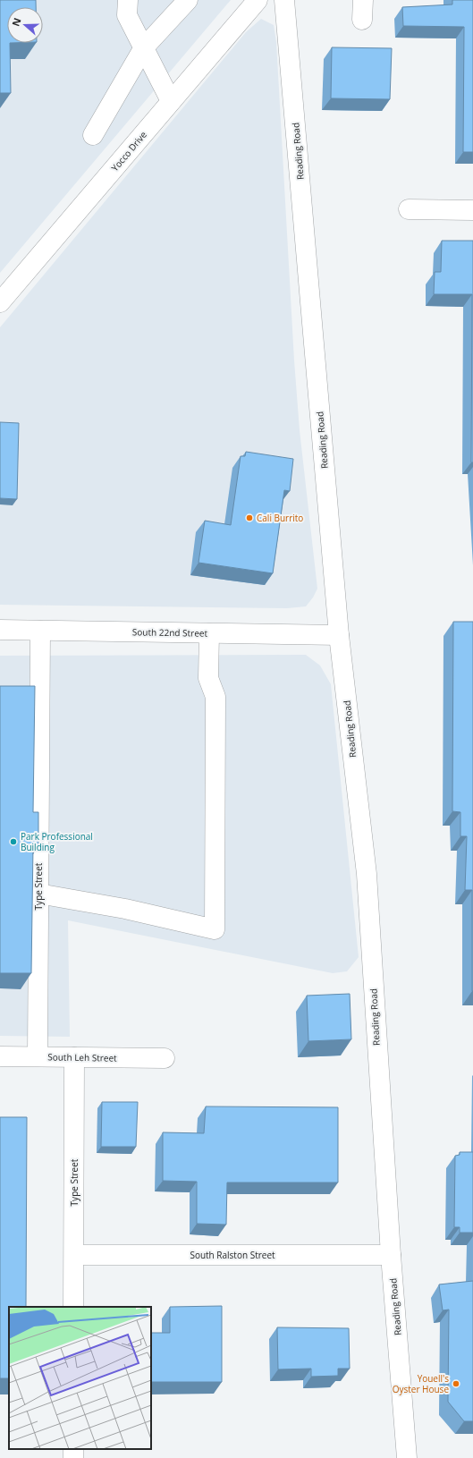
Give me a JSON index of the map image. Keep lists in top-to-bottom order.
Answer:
{
  "streets": {
    "street": [
      "Yocco Drive",
      "Reading Road",
      "South 22nd Street",
      "Type Street",
      "South Leh Street",
      "South Ralston Street"
    ]
  },
  "crossings": [
    ["Reading Road", "South 22nd Street"],
    ["Reading Road", "South Ralston Street"],
    ["South 22nd Street", "Type Street"],
    ["Type Street", "South Leh Street"],
    ["Type Street", "South Ralston Street"]
  ],
  "places": ["Cali Burrito", "Park Professional Building", "Youell's Oyster House"],
  "north": "left"
}
